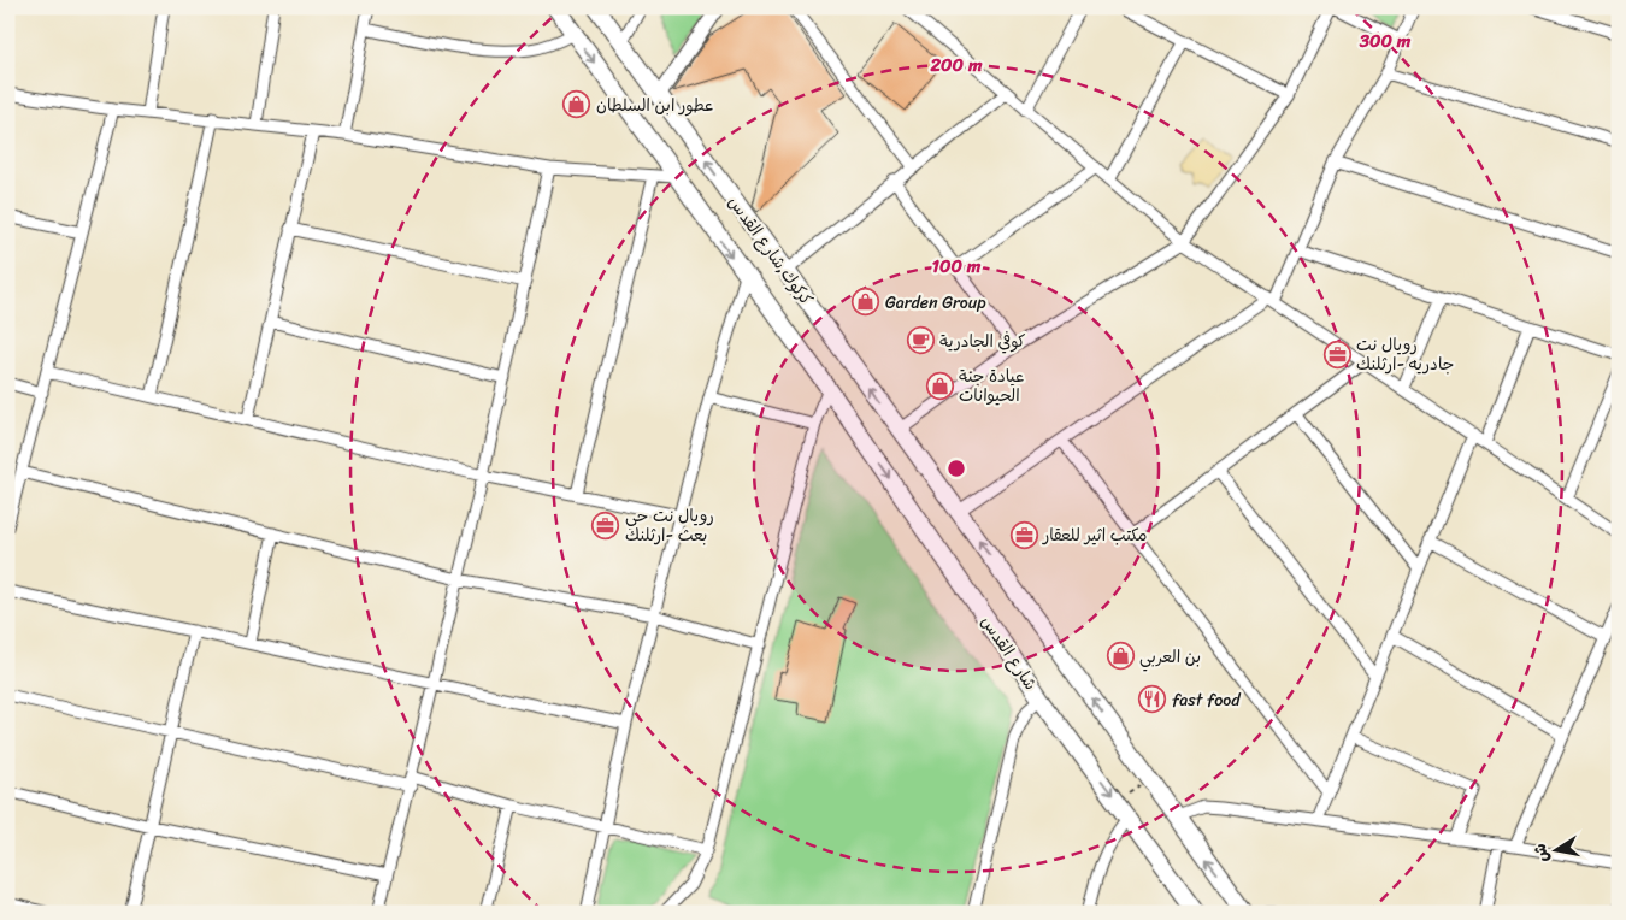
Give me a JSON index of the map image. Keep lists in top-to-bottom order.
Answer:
{
  "streets": {
    "main road": ["كركوك,شارع القدس", "شارع القدس"]
  },
  "crossings": [
    ["كركوك,شارع القدس", "شارع القدس"]
  ],
  "places": {
    "shop": [
      "عطور ابن السلطان",
      "Garden Group",
      "عيادة جنة الحيوانات",
      "بن العربي"
    ],
    "cafe": ["كوفي الجادرية"],
    "office": ["رويال نت جادريه -ارثلنك", "رويال نت حي بعث -ارثلنك", "مكتب اثير للعقار"],
    "restaurant": ["fast food"]
  },
  "north": "left",
  "rings": ["300 m", "200 m", "100 m"]
}
